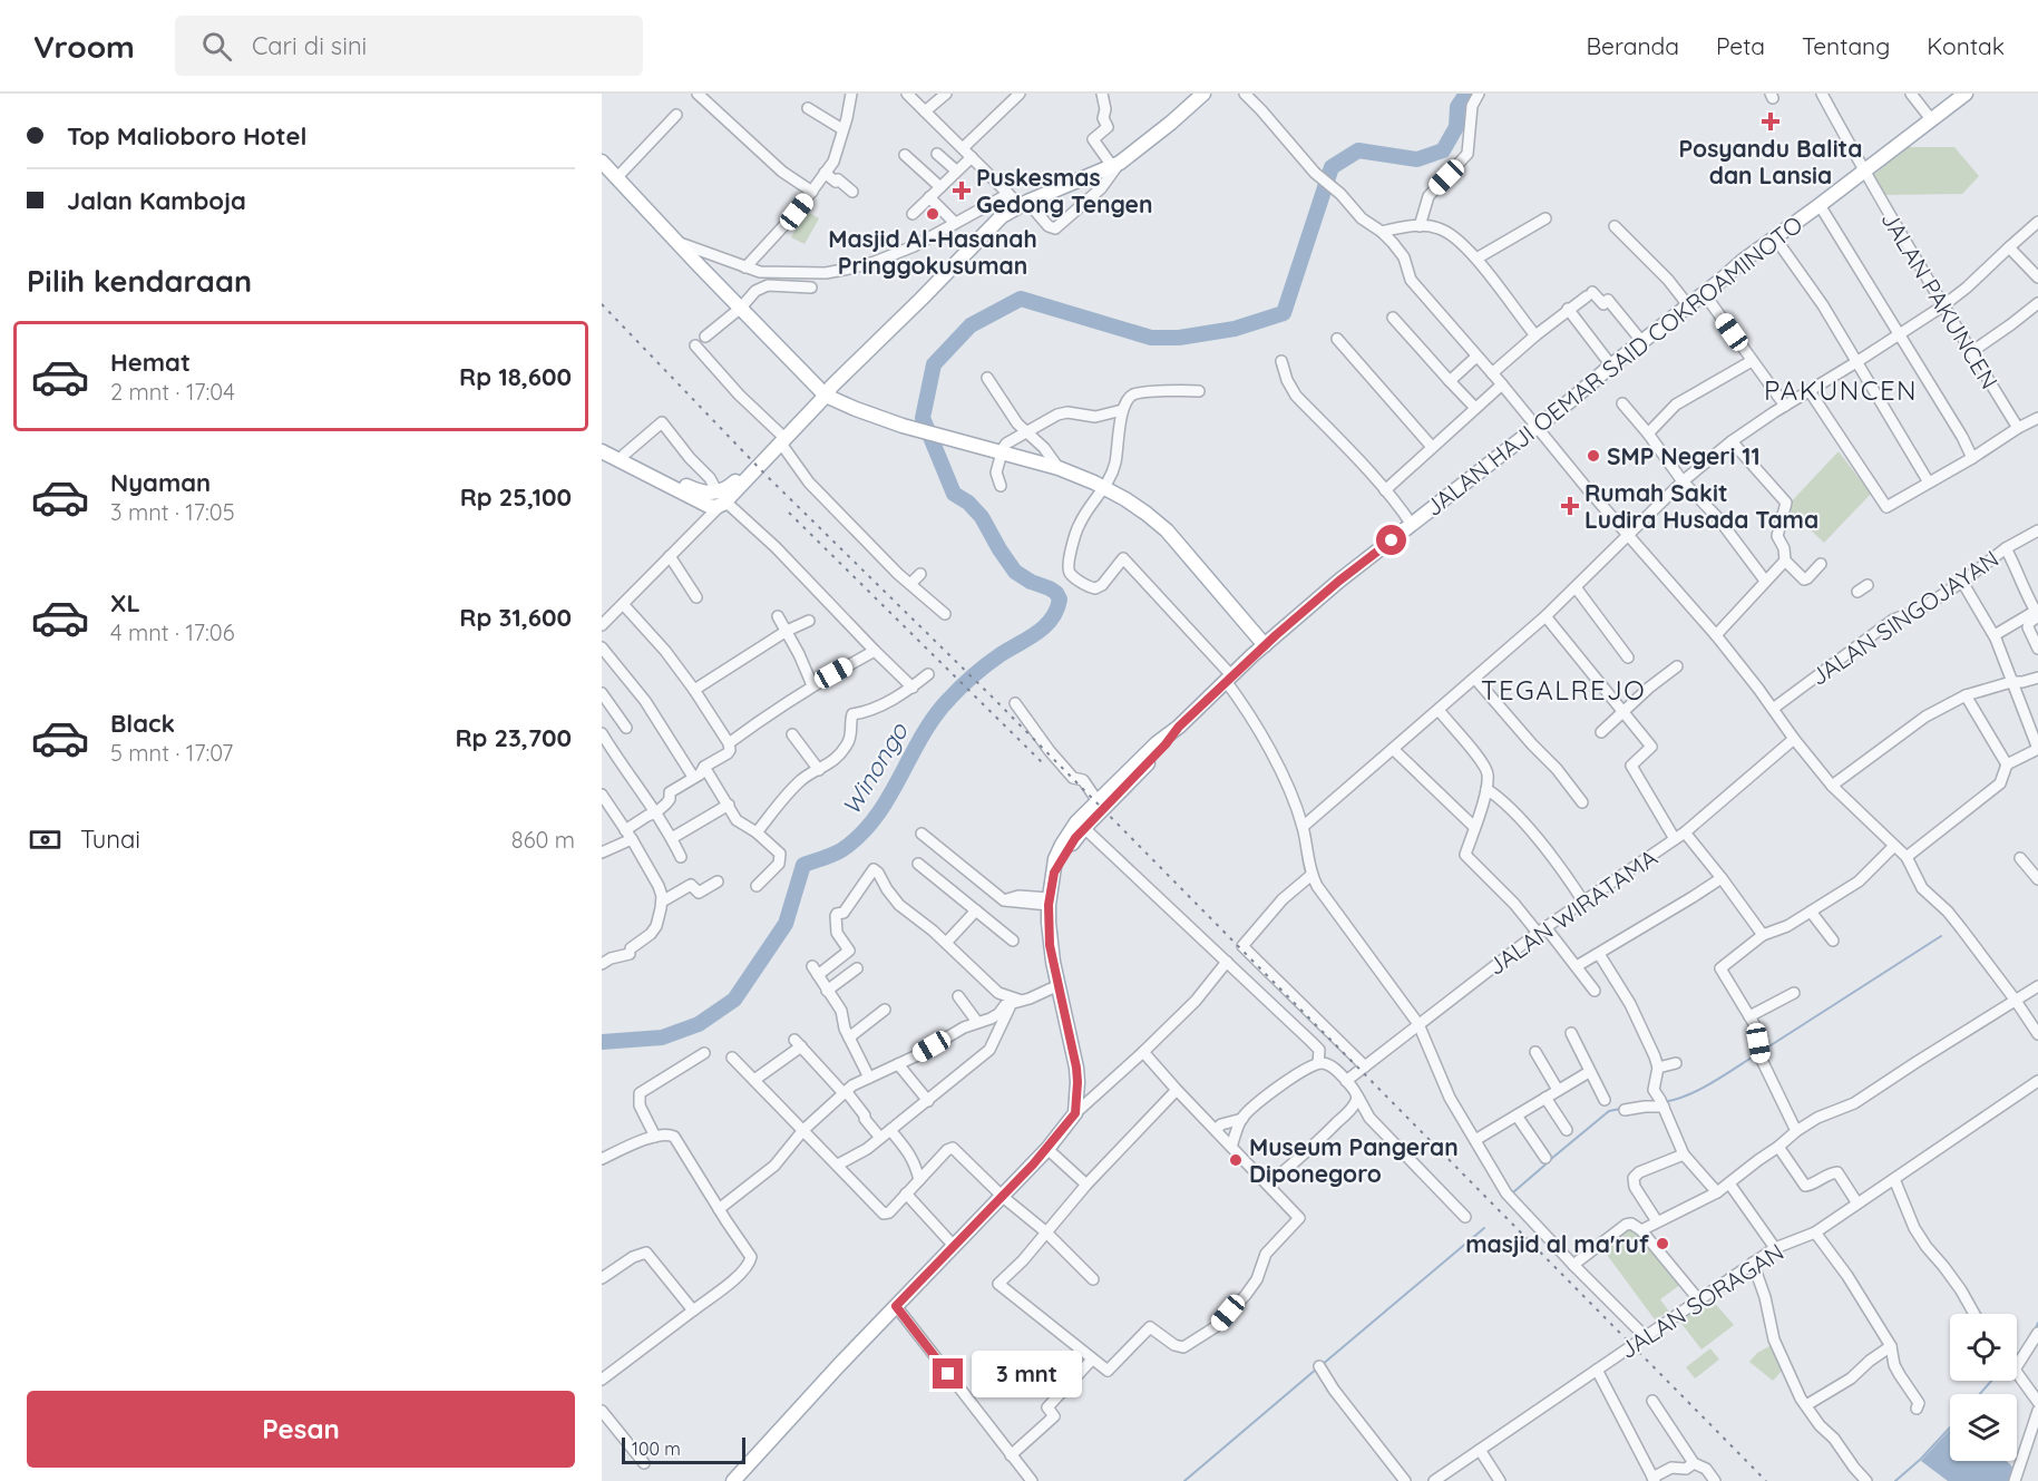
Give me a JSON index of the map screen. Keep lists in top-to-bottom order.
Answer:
{
  "streets": {
    "main road": ["JALAN HAJI OEMAR SAID COKROAMINOTO"],
    "street": [
      "JALAN PAKUNCEN",
      "JALAN SINGOJAYAN",
      "JALAN WIRATAMA",
      "JALAN SORAGAN"
    ]
  },
  "crossings": [
    ["JALAN PAKUNCEN", "JALAN HAJI OEMAR SAID COKROAMINOTO"]
  ],
  "districts": ["PAKUNCEN", "TEGALREJO"],
  "water": ["Winongo"],
  "places": {
    "health": ["Posyandu Balita dan Lansia", "Puskesmas Gedong Tengen", "Rumah Sakit Ludira Husada Tama"],
    "other": [
      "Masjid Al-Hasanah Pringgokusuman",
      "SMP Negeri 11",
      "Museum Pangeran Diponegoro",
      "masjid al ma'ruf"
    ]
  },
  "scale_bar": "100 m",
  "page": {
    "header": "Vroom",
    "search": "Cari di sini",
    "nav": [
      "Beranda",
      "Peta",
      "Tentang",
      "Kontak"
    ],
    "banner": ["Top Malioboro Hotel", "Jalan Kamboja"],
    "heading": "Pilih kendaraan",
    "list": [
      {
        "name": "Hemat",
        "note": "2 mnt · 17:04",
        "value": "Rp 18,600"
      },
      {
        "name": "Nyaman",
        "note": "3 mnt · 17:05",
        "value": "Rp 25,100"
      },
      {
        "name": "XL",
        "note": "4 mnt · 17:06",
        "value": "Rp 31,600"
      },
      {
        "name": "Black",
        "note": "5 mnt · 17:07",
        "value": "Rp 23,700"
      }
    ],
    "pay": ["Tunai", "860 m"],
    "bubble": "3 mnt",
    "buttons": "Pesan",
    "scale": "100 m"
  }
}
